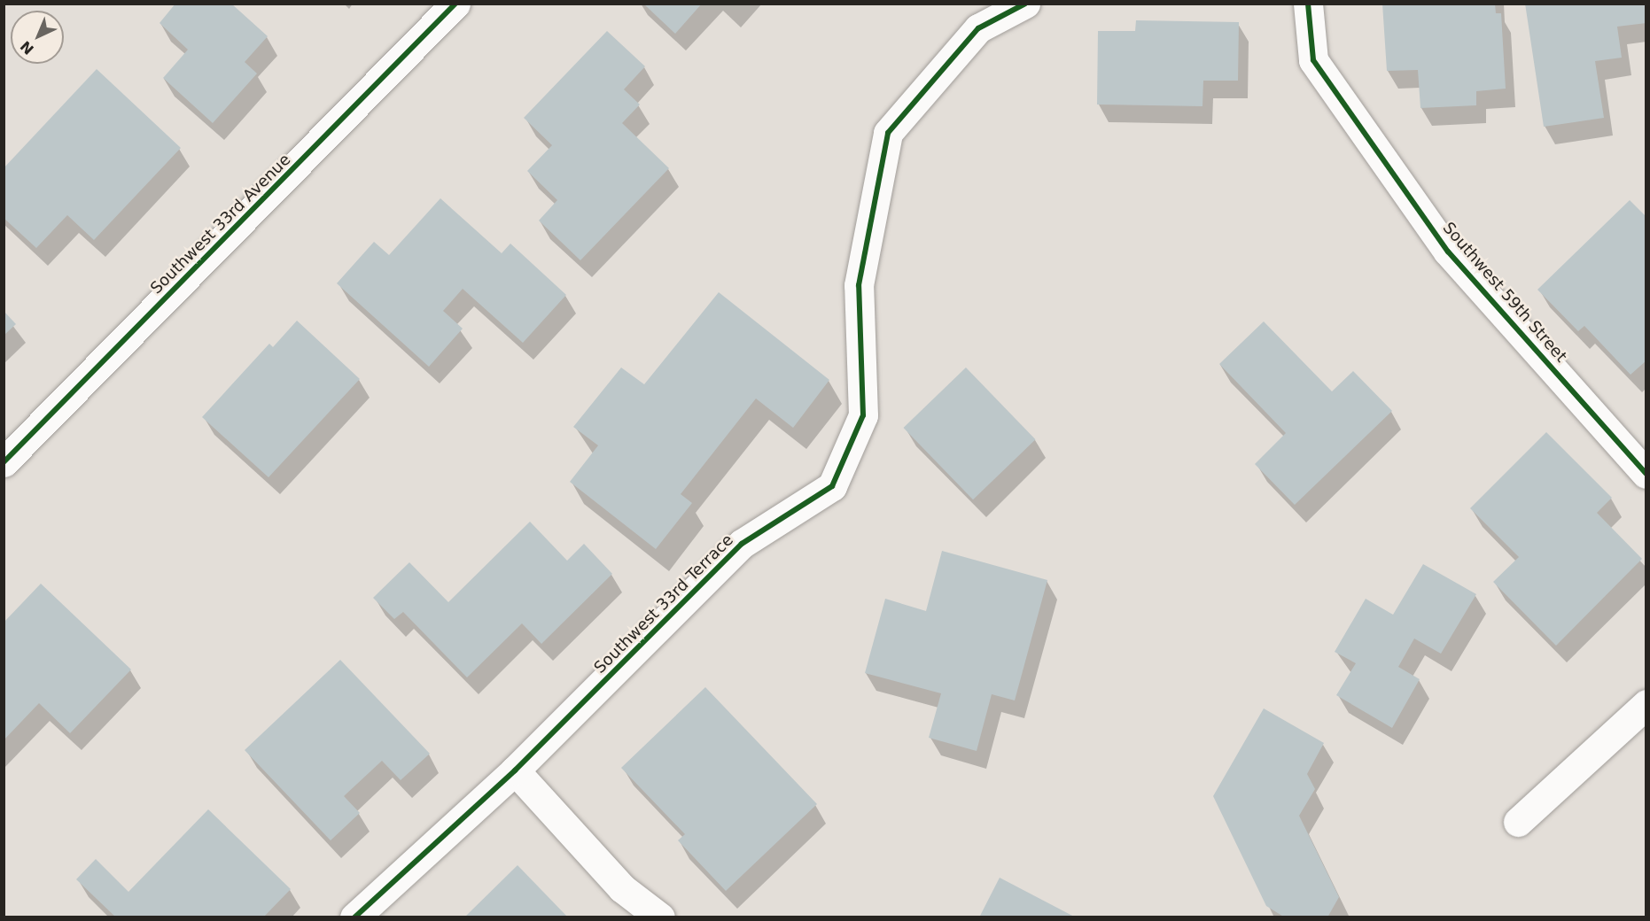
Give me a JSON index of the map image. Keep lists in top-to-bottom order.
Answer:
{
  "streets": {
    "street": ["Southwest 33rd Avenue", "Southwest 59th Street", "Southwest 33rd Terrace"]
  },
  "north": "bottom left"
}
